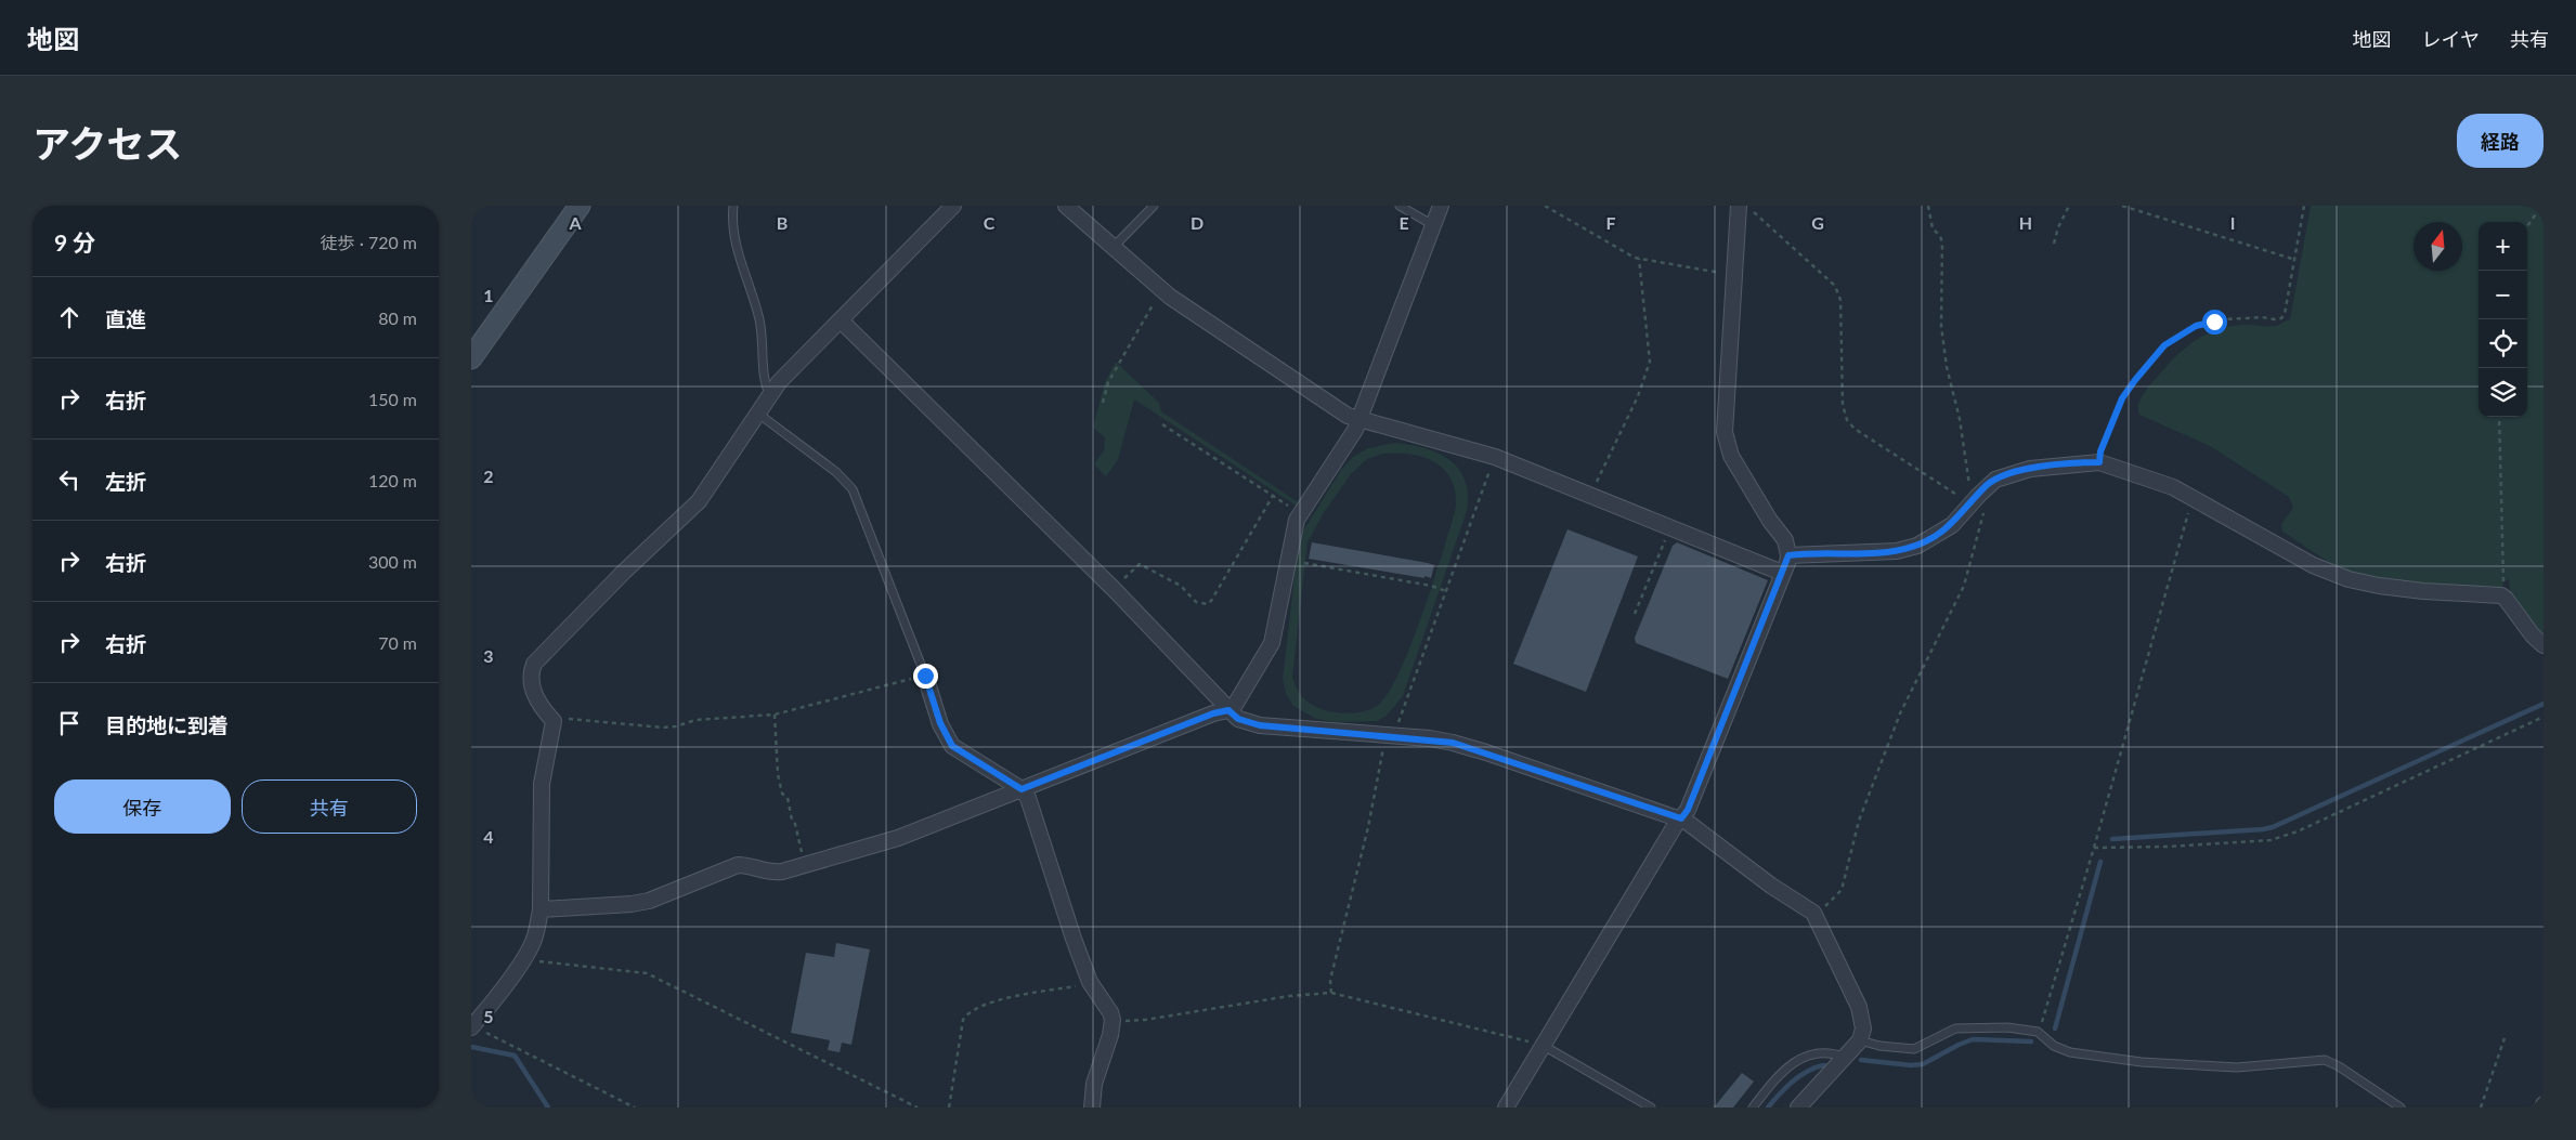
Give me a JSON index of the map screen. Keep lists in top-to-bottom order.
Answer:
{
  "north": "top",
  "page": {
    "header": "地図",
    "nav": ["地図", "レイヤ", "共有"],
    "title": "アクセス",
    "buttons": [
      "経路",
      ["保存", "共有"]
    ],
    "heading": ["9 分", "徒歩 · 720 m"],
    "map_buttons": ["+", "−"],
    "list": [
      ["直進", "80 m"],
      ["右折", "150 m"],
      ["左折", "120 m"],
      ["右折", "300 m"],
      ["右折", "70 m"],
      "目的地に到着"
    ]
  },
  "grid": {
    "columns": [
      "A",
      "B",
      "C",
      "D",
      "E",
      "F",
      "G",
      "H",
      "I"
    ],
    "rows": [
      "1",
      "2",
      "3",
      "4",
      "5"
    ]
  }
}
